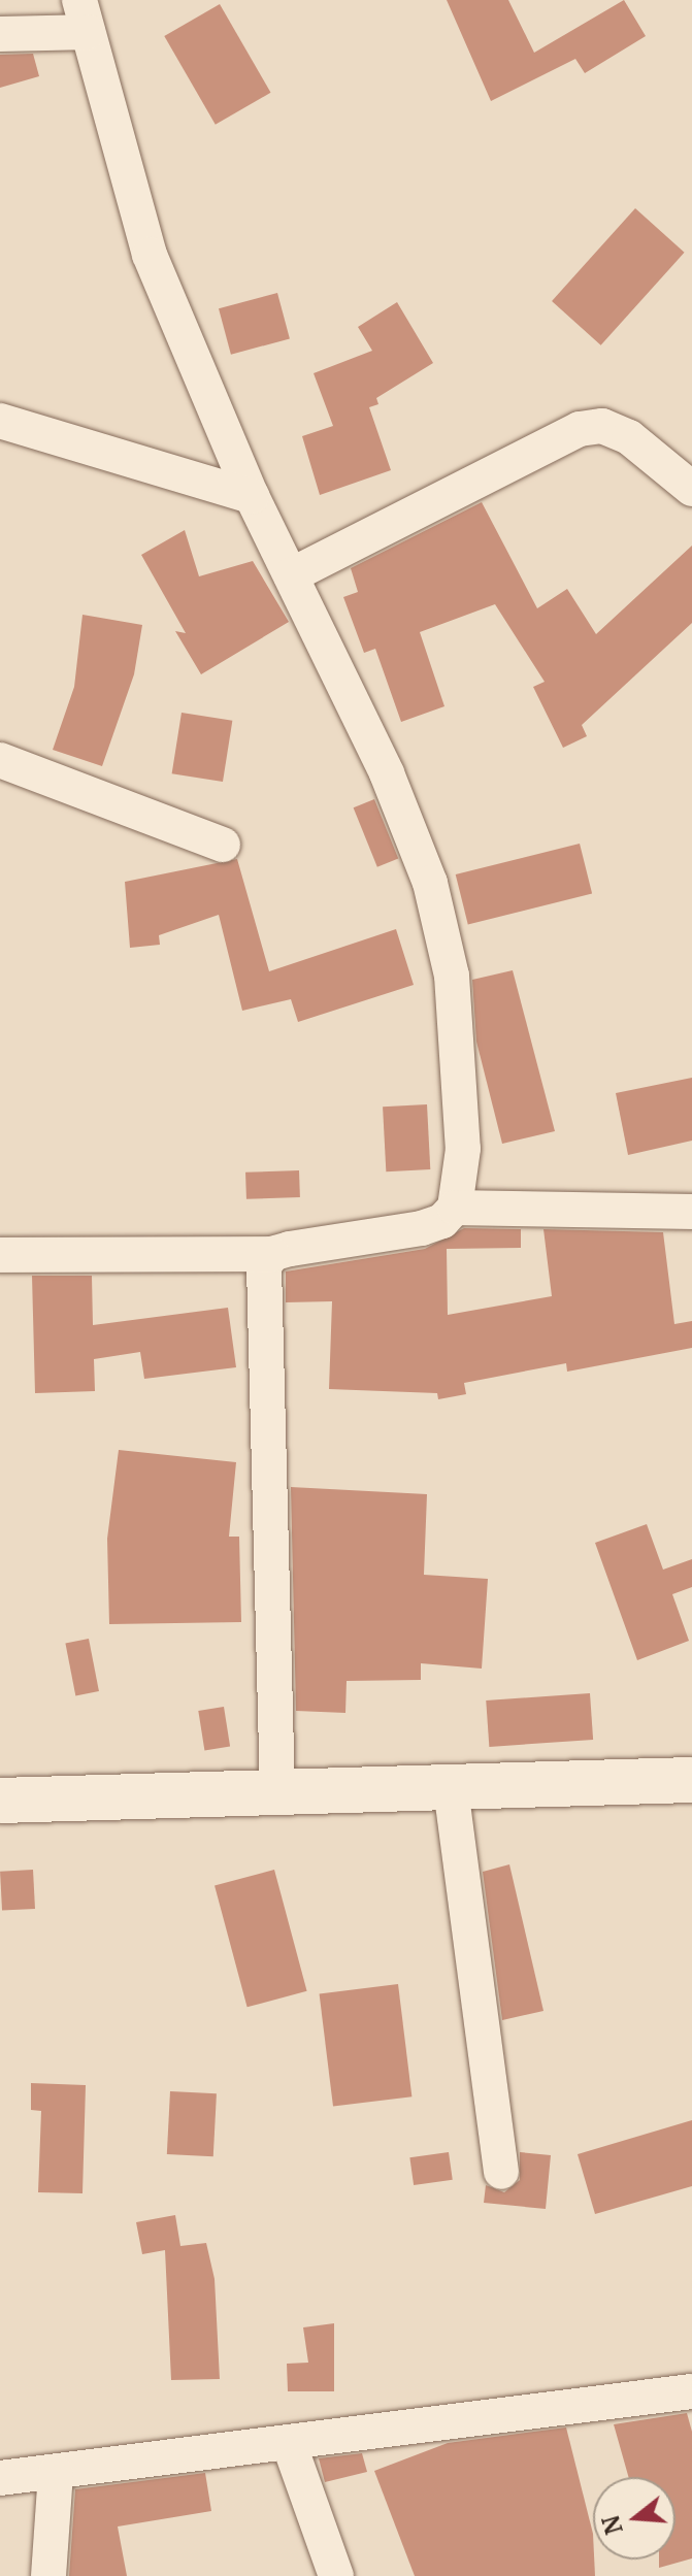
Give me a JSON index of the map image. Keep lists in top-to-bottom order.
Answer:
{
  "north": "left"
}
